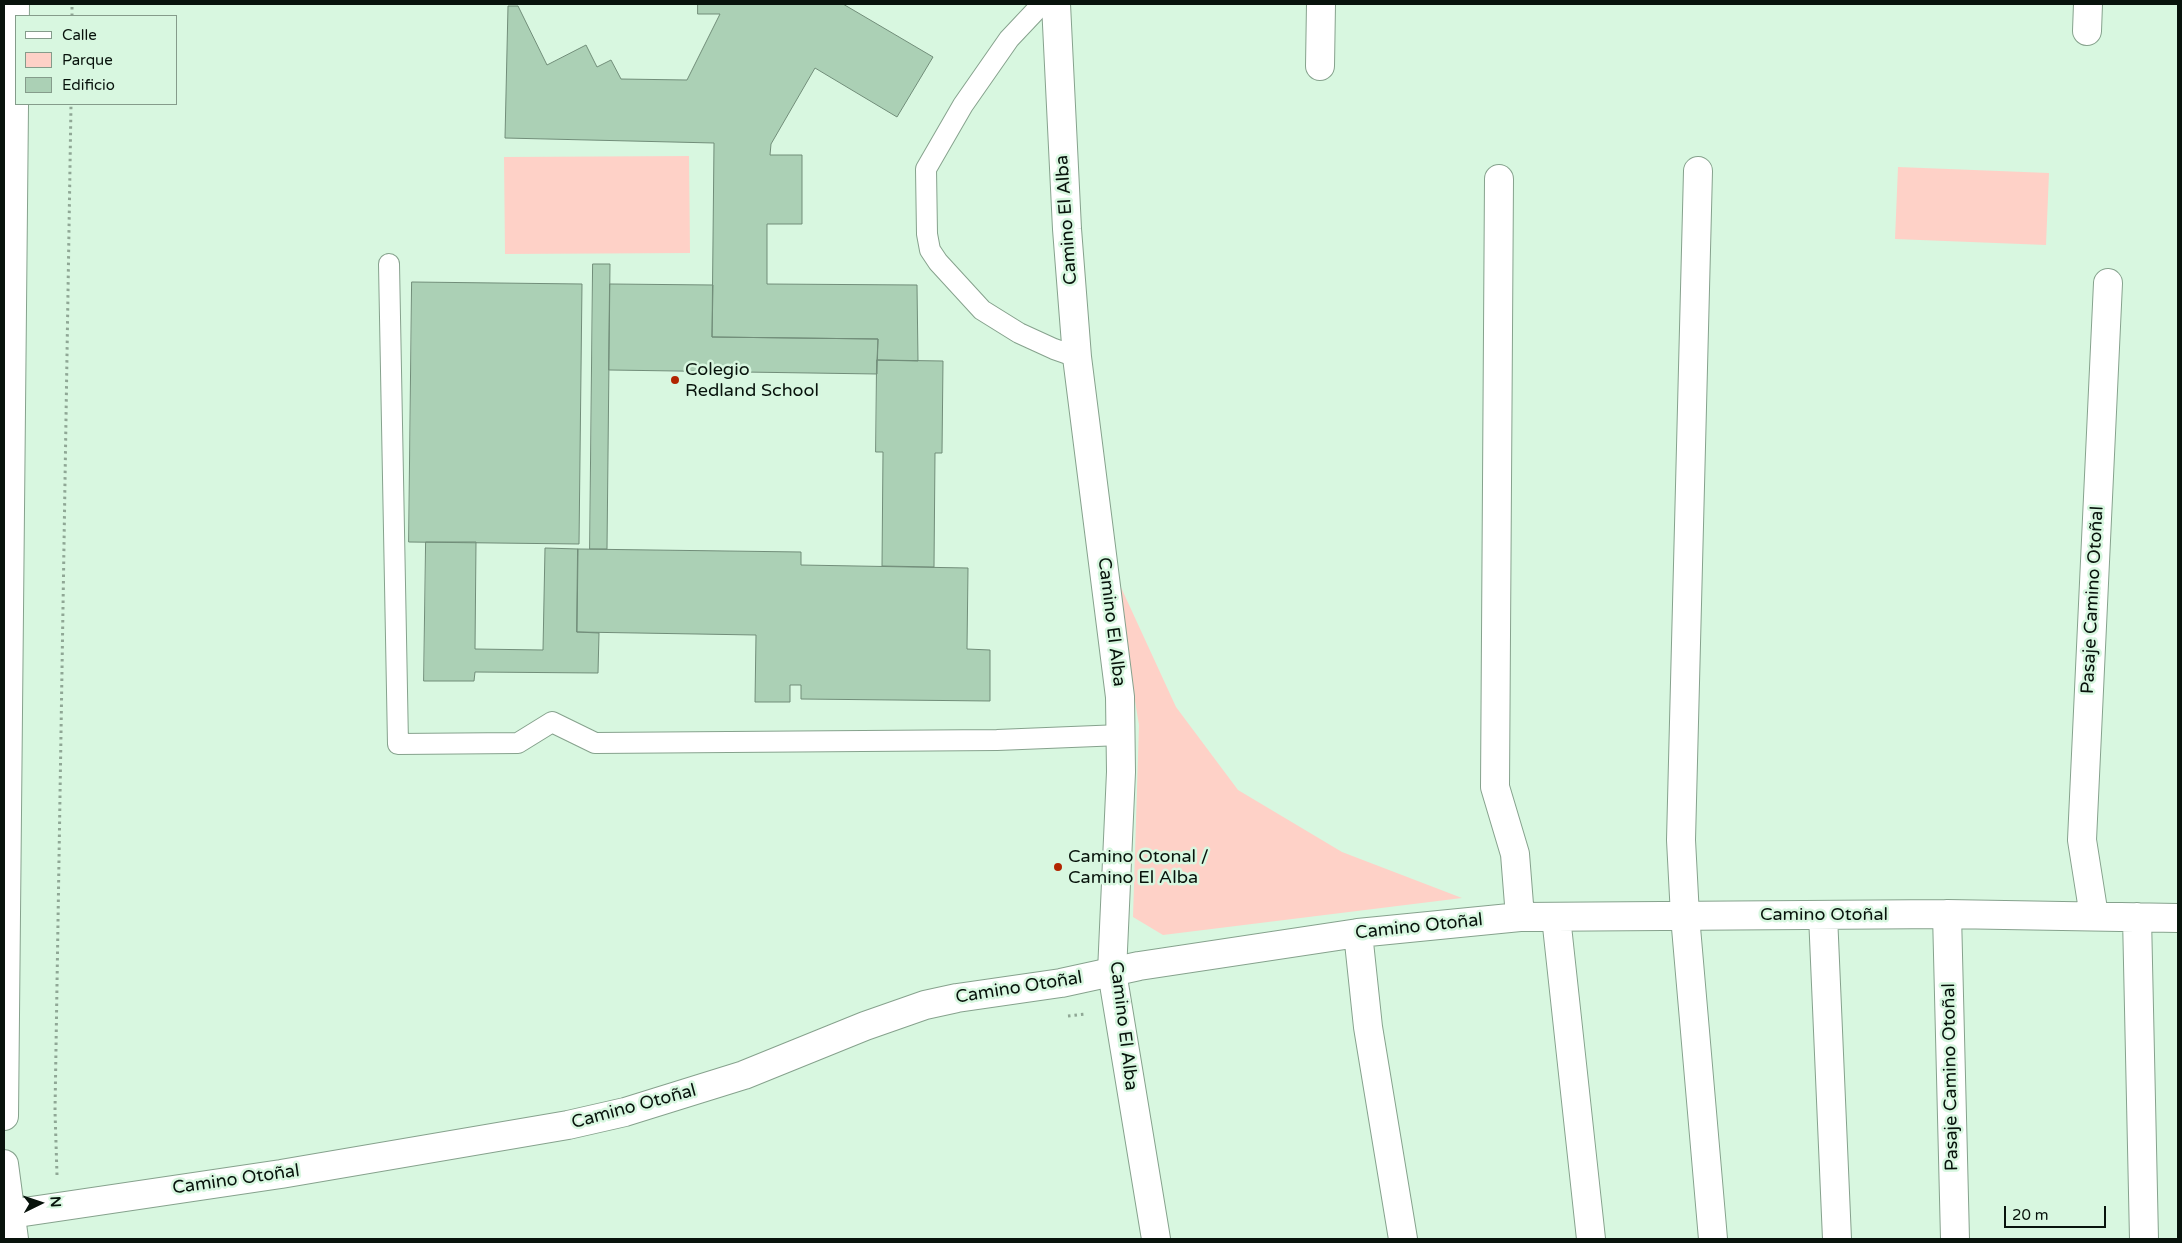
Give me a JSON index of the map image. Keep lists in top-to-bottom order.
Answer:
{
  "streets": {
    "street": ["Camino El Alba", "Pasaje Camino Otoñal", "Camino Otoñal"]
  },
  "crossings": [
    ["Camino El Alba", "Camino Otoñal"],
    ["Pasaje Camino Otoñal", "Camino Otoñal"]
  ],
  "places": ["Colegio Redland School", "Camino Otonal / Camino El Alba"],
  "legend": ["Calle", "Parque", "Edificio"],
  "scale_bar": "20 m",
  "north": "right"
}
